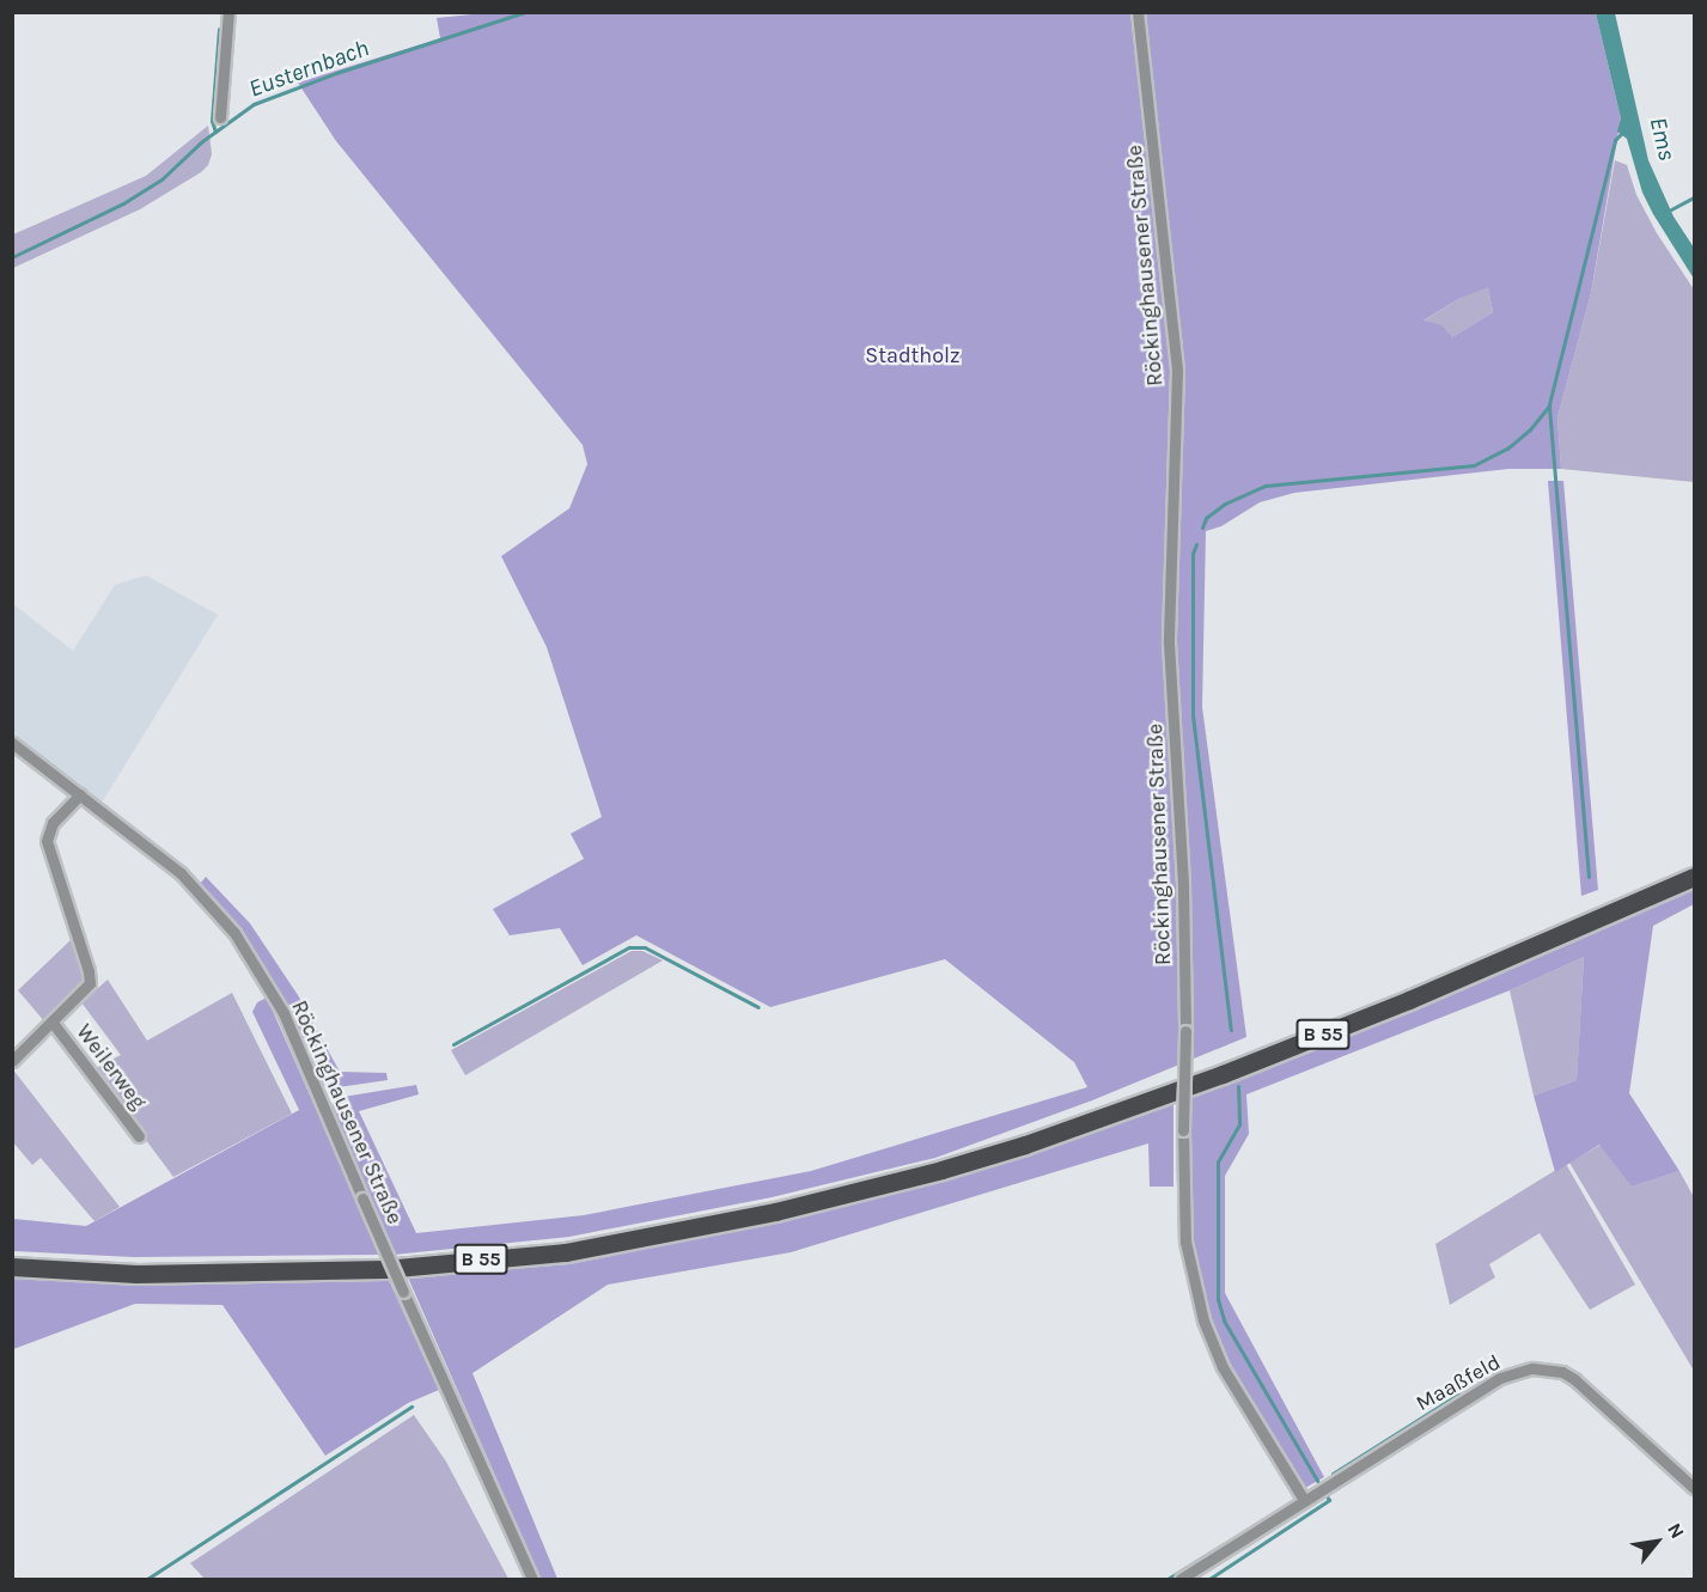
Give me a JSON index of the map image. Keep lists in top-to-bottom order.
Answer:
{
  "streets": {
    "main road": ["B 55"],
    "street": ["Röckinghausener Straße", "Weilerweg", "Maaßfeld"]
  },
  "crossings": [
    ["Röckinghausener Straße", "Maaßfeld"]
  ],
  "water": ["Eusternbach", "Ems"],
  "parks": ["Stadtholz"],
  "north": "top right"
}
